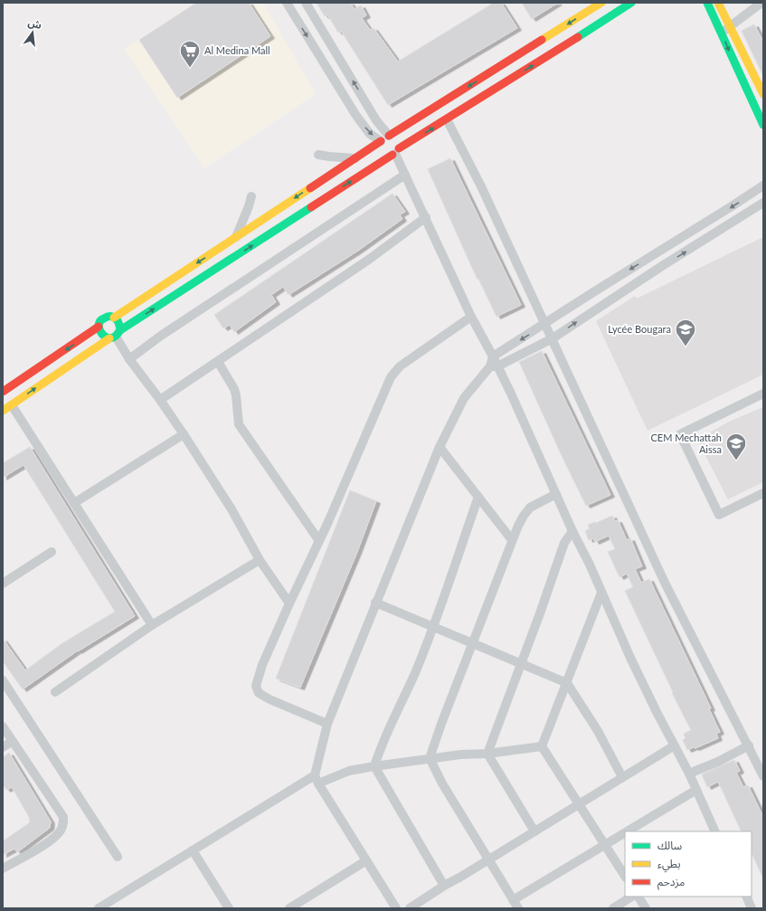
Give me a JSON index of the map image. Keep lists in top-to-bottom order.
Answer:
{
  "places": {
    "supermarket": ["Al Medina Mall"],
    "school or university": ["Lycée Bougara", "CEM Mechattah Aissa"]
  },
  "legend": ["سالك", "بطيء", "مزدحم"],
  "north": "top"
}
